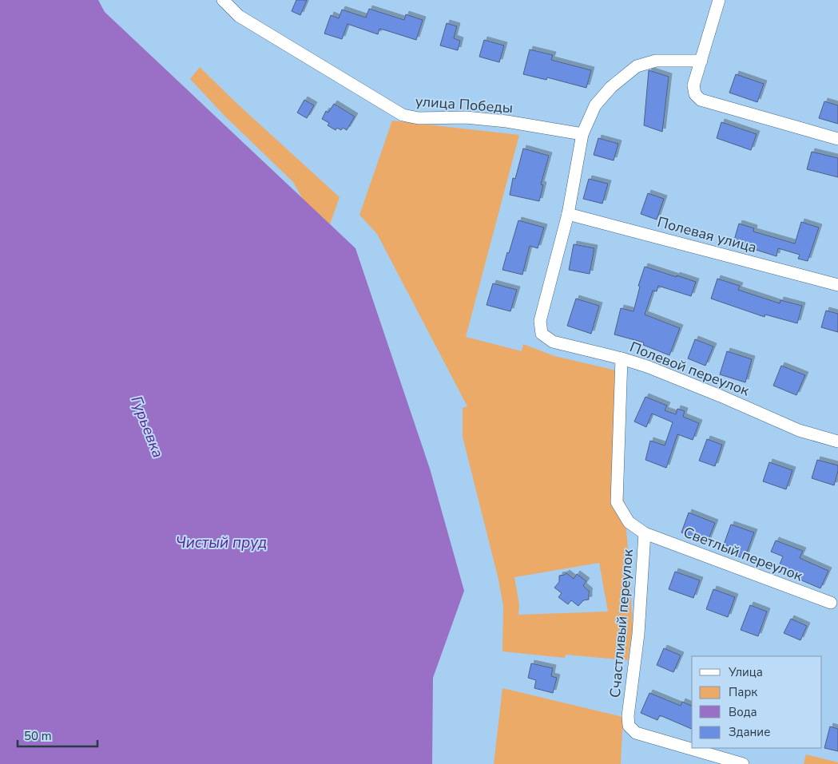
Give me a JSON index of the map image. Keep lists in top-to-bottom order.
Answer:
{
  "streets": {
    "street": [
      "улица Победы",
      "Полевая улица",
      "Полевой переулок",
      "Светлый переулок",
      "Счастливый переулок"
    ]
  },
  "crossings": [
    ["Полевая улица", "Полевой переулок"],
    ["Полевой переулок", "Светлый переулок"],
    ["Светлый переулок", "Счастливый переулок"]
  ],
  "water": ["Гурьевка", "Чистый пруд"],
  "legend": [
    "Улица",
    "Парк",
    "Вода",
    "Здание"
  ],
  "scale_bar": "50 m"
}
